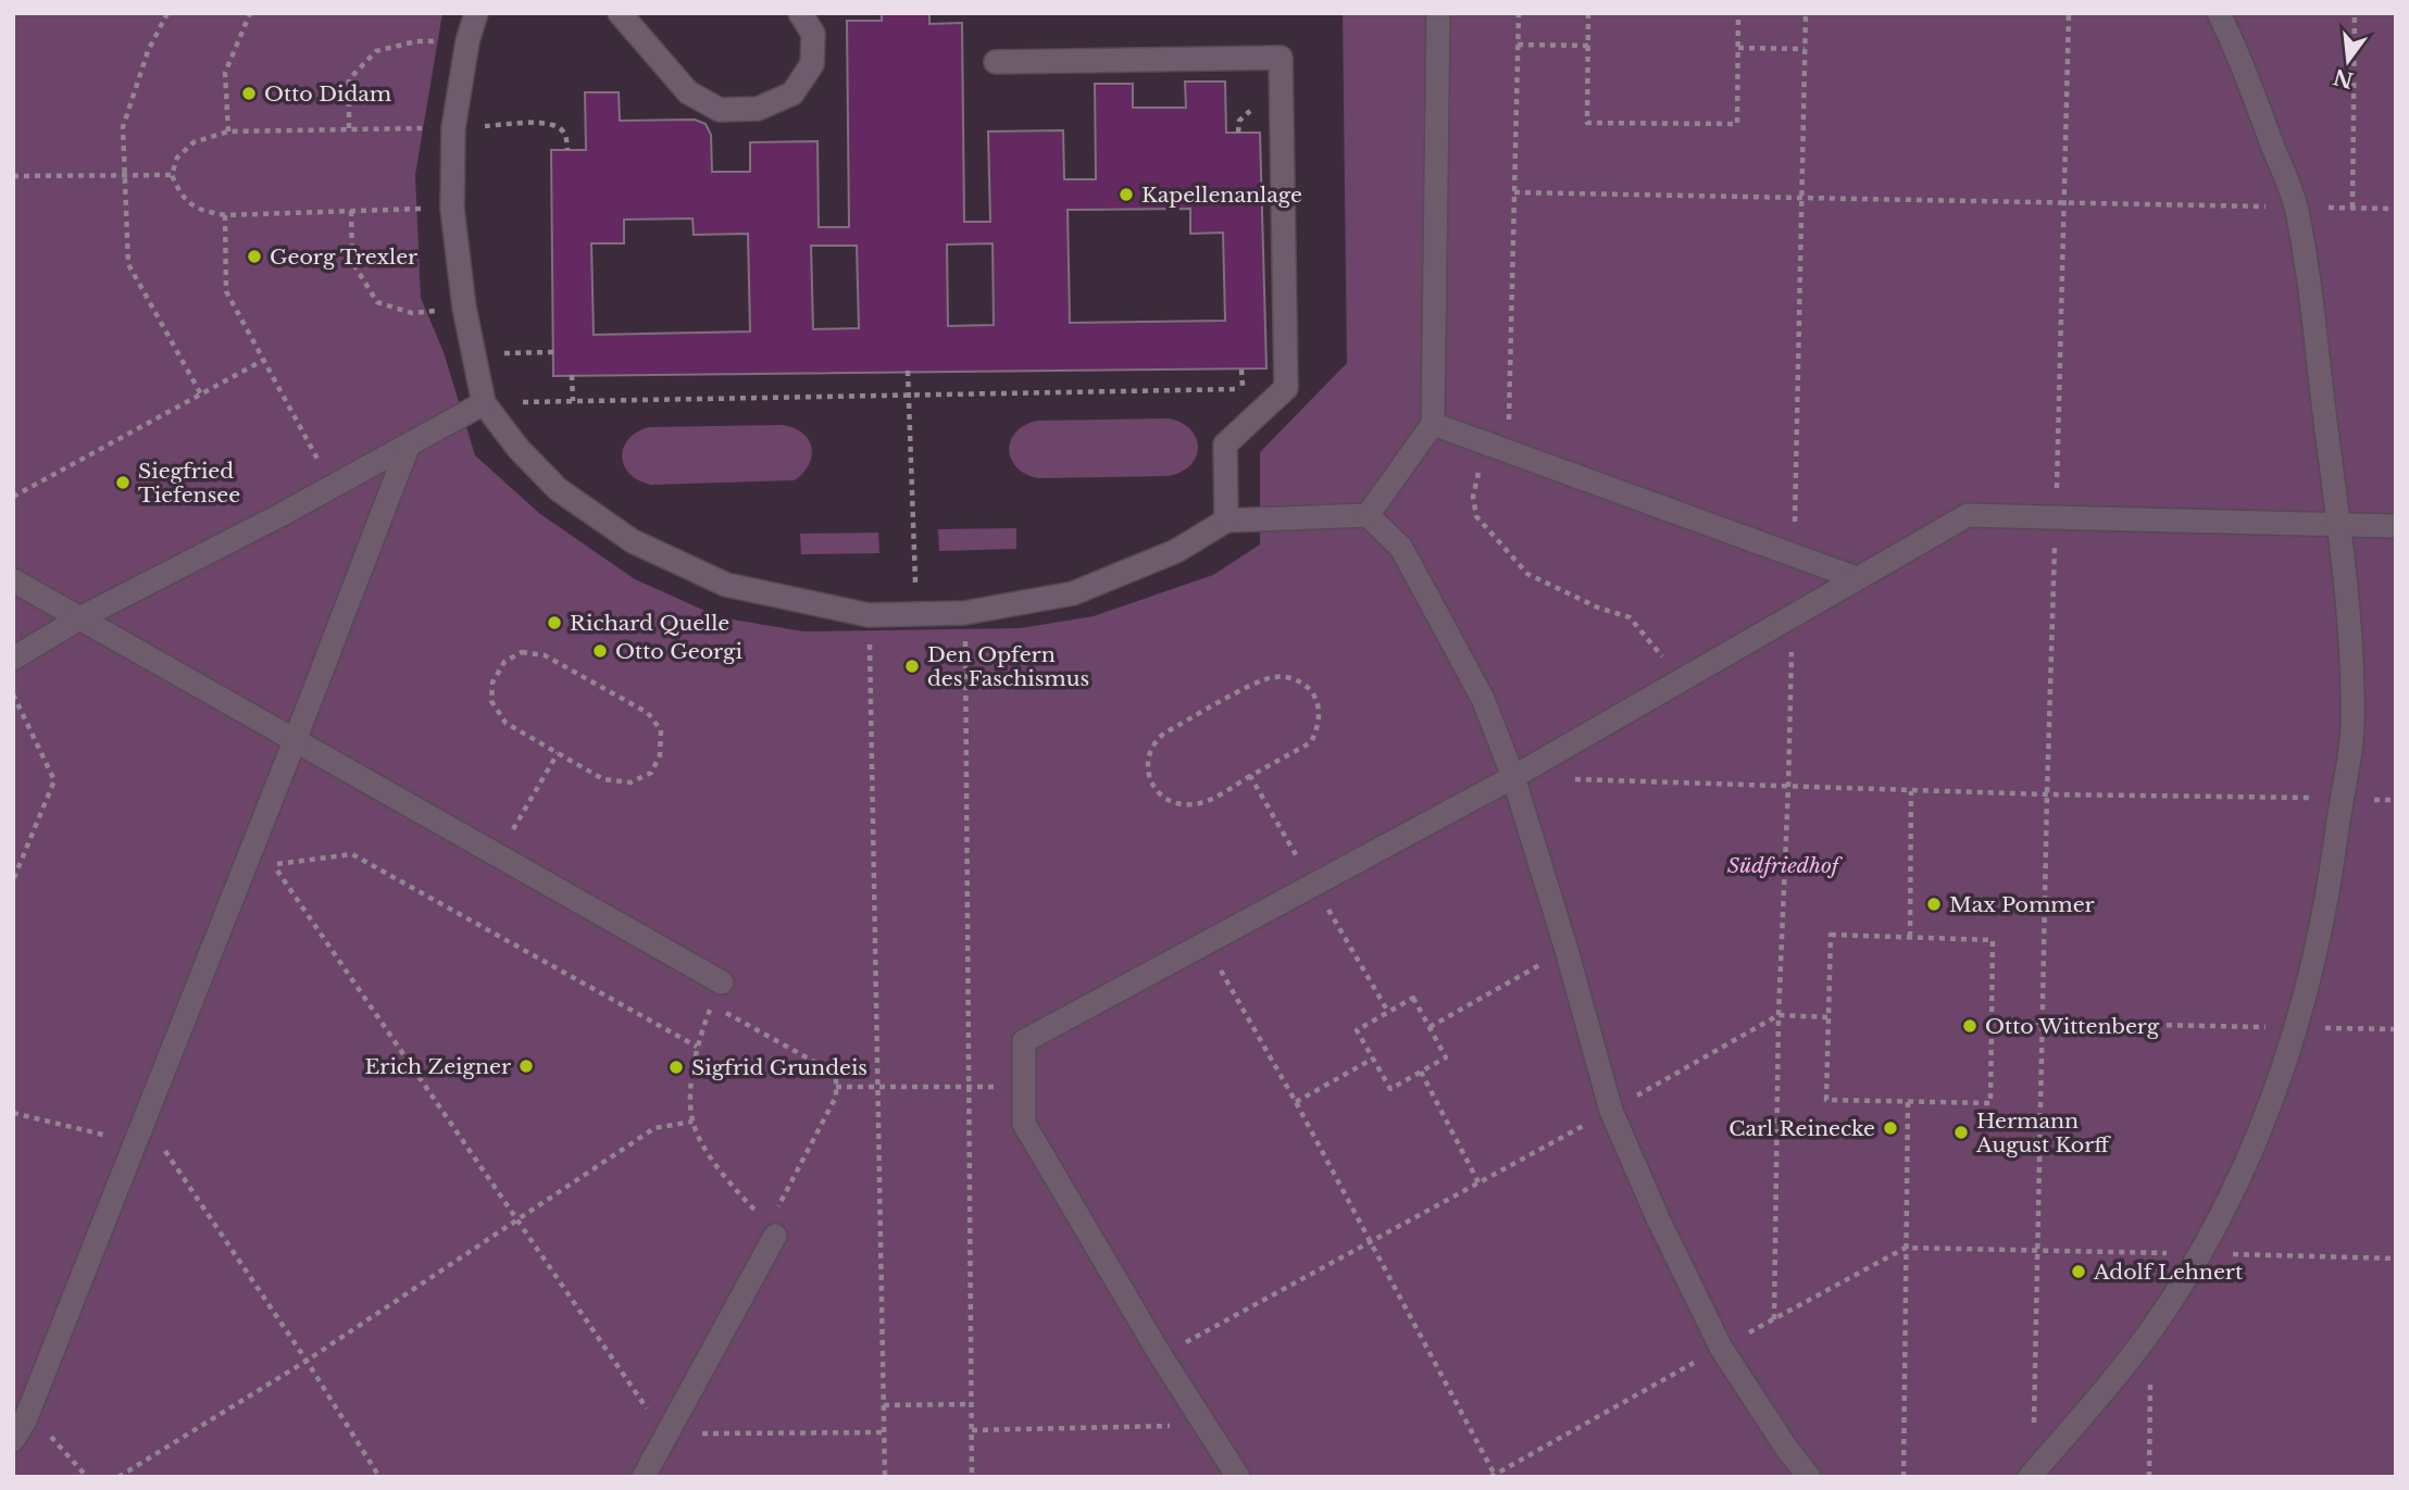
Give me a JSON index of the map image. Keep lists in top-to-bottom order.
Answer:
{
  "parks": ["Südfriedhof"],
  "places": [
    "Otto Didam",
    "Kapellenanlage",
    "Georg Trexler",
    "Siegfried Tiefensee",
    "Richard Quelle",
    "Otto Georgi",
    "Den Opfern des Faschismus",
    "Max Pommer",
    "Otto Wittenberg",
    "Erich Zeigner",
    "Sigfrid Grundeis",
    "Carl Reinecke",
    "Hermann August Korff",
    "Adolf Lehnert"
  ],
  "north": "bottom"
}
